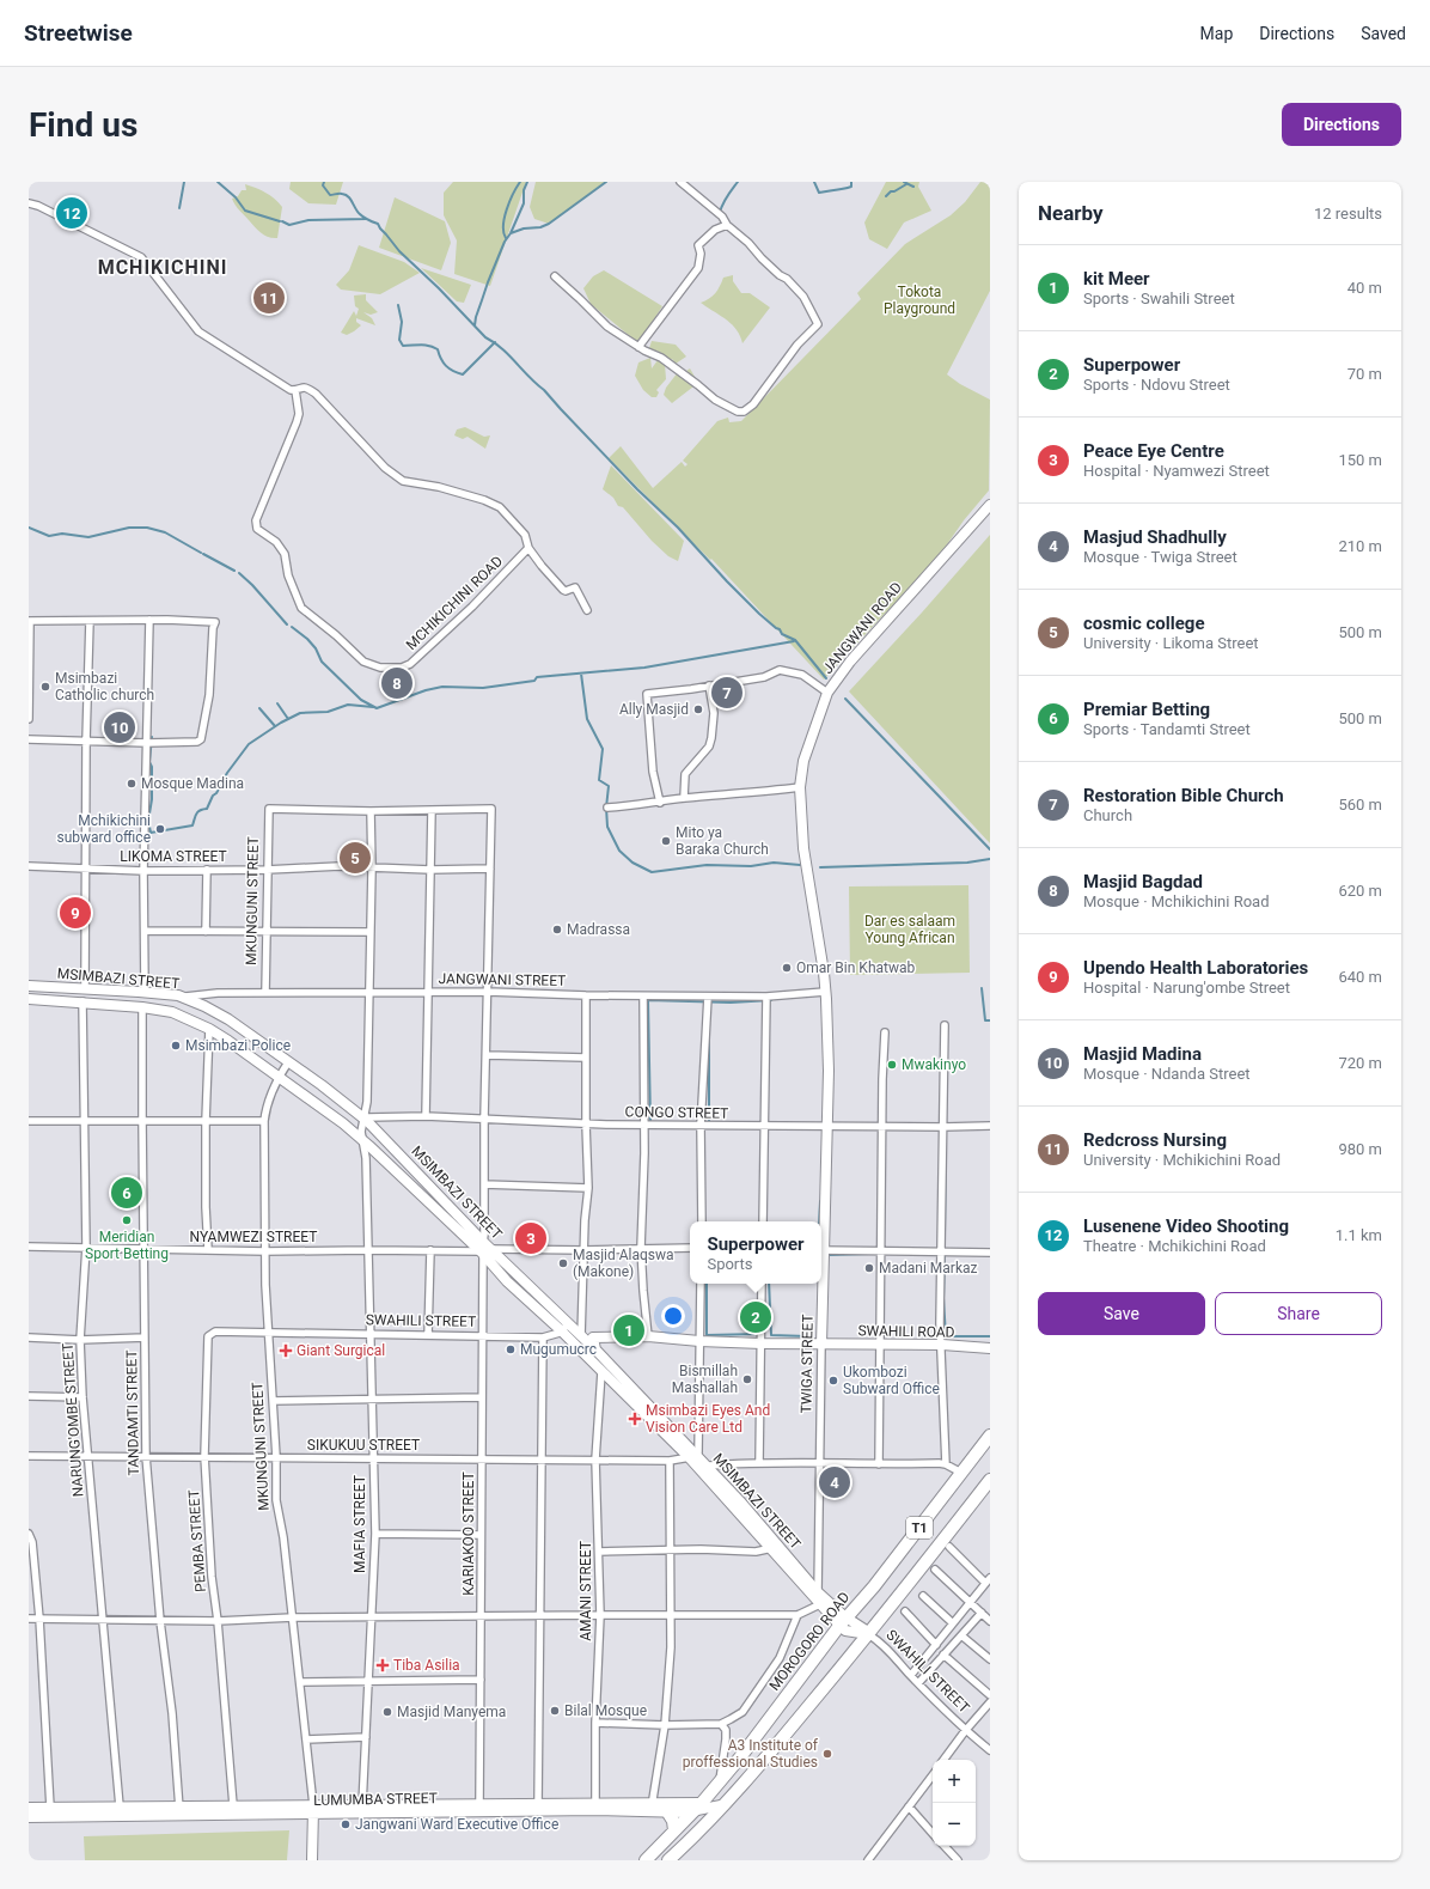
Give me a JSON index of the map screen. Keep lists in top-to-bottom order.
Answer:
{
  "streets": {
    "highway": ["T1", "MOROGORO ROAD"],
    "street": [
      "MCHIKICHINI ROAD",
      "JANGWANI ROAD",
      "LIKOMA STREET",
      "MKUNGUNI STREET",
      "MSIMBAZI STREET",
      "JANGWANI STREET",
      "CONGO STREET",
      "NYAMWEZI STREET",
      "SWAHILI STREET",
      "SWAHILI ROAD",
      "TWIGA STREET",
      "TANDAMTI STREET",
      "NARUNG'OMBE STREET",
      "SIKUKUU STREET",
      "MAFIA STREET",
      "KARIAKOO STREET",
      "PEMBA STREET",
      "AMANI STREET",
      "LUMUMBA STREET"
    ]
  },
  "crossings": [
    ["JANGWANI ROAD", "JANGWANI STREET"],
    ["JANGWANI ROAD", "TWIGA STREET"],
    ["LIKOMA STREET", "MKUNGUNI STREET"],
    ["LIKOMA STREET", "KARIAKOO STREET"],
    ["MKUNGUNI STREET", "MSIMBAZI STREET"],
    ["MKUNGUNI STREET", "JANGWANI STREET"],
    ["MKUNGUNI STREET", "NYAMWEZI STREET"],
    ["MKUNGUNI STREET", "SWAHILI STREET"],
    ["MKUNGUNI STREET", "SIKUKUU STREET"],
    ["MKUNGUNI STREET", "PEMBA STREET"],
    ["MKUNGUNI STREET", "LUMUMBA STREET"],
    ["MSIMBAZI STREET", "JANGWANI STREET"],
    ["MSIMBAZI STREET", "CONGO STREET"],
    ["MSIMBAZI STREET", "NYAMWEZI STREET"],
    ["MSIMBAZI STREET", "SWAHILI STREET"],
    ["MSIMBAZI STREET", "TWIGA STREET"],
    ["MSIMBAZI STREET", "TANDAMTI STREET"],
    ["MSIMBAZI STREET", "NARUNG'OMBE STREET"],
    ["MSIMBAZI STREET", "SIKUKUU STREET"],
    ["MSIMBAZI STREET", "MAFIA STREET"],
    ["MSIMBAZI STREET", "KARIAKOO STREET"],
    ["MSIMBAZI STREET", "AMANI STREET"],
    ["MSIMBAZI STREET", "MOROGORO ROAD"],
    ["JANGWANI STREET", "TWIGA STREET"],
    ["JANGWANI STREET", "KARIAKOO STREET"],
    ["CONGO STREET", "TWIGA STREET"],
    ["CONGO STREET", "KARIAKOO STREET"],
    ["NYAMWEZI STREET", "TANDAMTI STREET"],
    ["NYAMWEZI STREET", "NARUNG'OMBE STREET"],
    ["NYAMWEZI STREET", "MAFIA STREET"],
    ["NYAMWEZI STREET", "KARIAKOO STREET"],
    ["SWAHILI STREET", "MAFIA STREET"],
    ["SWAHILI STREET", "T1"],
    ["SWAHILI STREET", "KARIAKOO STREET"],
    ["SWAHILI STREET", "PEMBA STREET"],
    ["SWAHILI ROAD", "TWIGA STREET"],
    ["TANDAMTI STREET", "SIKUKUU STREET"],
    ["TANDAMTI STREET", "LUMUMBA STREET"],
    ["NARUNG'OMBE STREET", "SIKUKUU STREET"],
    ["NARUNG'OMBE STREET", "LUMUMBA STREET"],
    ["SIKUKUU STREET", "MAFIA STREET"],
    ["SIKUKUU STREET", "KARIAKOO STREET"],
    ["SIKUKUU STREET", "PEMBA STREET"],
    ["SIKUKUU STREET", "AMANI STREET"],
    ["MAFIA STREET", "LUMUMBA STREET"],
    ["T1", "LUMUMBA STREET"],
    ["KARIAKOO STREET", "LUMUMBA STREET"],
    ["PEMBA STREET", "LUMUMBA STREET"],
    ["AMANI STREET", "LUMUMBA STREET"],
    ["MOROGORO ROAD", "LUMUMBA STREET"]
  ],
  "districts": ["MCHIKICHINI"],
  "parks": ["Tokota Playground", "Dar es salaam Young African"],
  "places": {
    "other": [
      "Msimbazi Catholic church",
      "Ally Masjid",
      "Mosque Madina",
      "Mchikichini subward office",
      "Mito ya Baraka Church",
      "Madrassa",
      "Omar Bin Khatwab",
      "Msimbazi Police",
      "Mwakinyo",
      "Meridian Sport Betting",
      "Masjid Alaqswa (Makone)",
      "Madani Markaz",
      "Mugumucrc",
      "Bismillah Mashallah",
      "Ukombozi Subward Office",
      "Bilal Mosque",
      "Masjid Manyema",
      "A3 Institute of proffessional Studies",
      "Jangwani Ward Executive Office"
    ],
    "health": ["Giant Surgical", "Msimbazi Eyes And Vision Care Ltd", "Tiba Asilia"]
  },
  "page": {
    "header": "Streetwise",
    "nav": ["Map", "Directions", "Saved"],
    "buttons": [
      "Directions",
      ["Save", "Share"]
    ],
    "title": "Find us",
    "heading": ["Nearby", "12 results"],
    "pins": [
      "12",
      "11",
      "8",
      "7",
      "10",
      "5",
      "9",
      "6",
      "3",
      "2",
      "1",
      "4"
    ],
    "list": [
      {
        "mark": "1",
        "name": "kit Meer",
        "note": "Sports · Swahili Street",
        "value": "40 m"
      },
      {
        "mark": "2",
        "name": "Superpower",
        "note": "Sports · Ndovu Street",
        "value": "70 m"
      },
      {
        "mark": "3",
        "name": "Peace Eye Centre",
        "note": "Hospital · Nyamwezi Street",
        "value": "150 m"
      },
      {
        "mark": "4",
        "name": "Masjud Shadhully",
        "note": "Mosque · Twiga Street",
        "value": "210 m"
      },
      {
        "mark": "5",
        "name": "cosmic college",
        "note": "University · Likoma Street",
        "value": "500 m"
      },
      {
        "mark": "6",
        "name": "Premiar Betting",
        "note": "Sports · Tandamti Street",
        "value": "500 m"
      },
      {
        "mark": "7",
        "name": "Restoration Bible Church",
        "note": "Church",
        "value": "560 m"
      },
      {
        "mark": "8",
        "name": "Masjid Bagdad",
        "note": "Mosque · Mchikichini Road",
        "value": "620 m"
      },
      {
        "mark": "9",
        "name": "Upendo Health Laboratories",
        "note": "Hospital · Narung'ombe Street",
        "value": "640 m"
      },
      {
        "mark": "10",
        "name": "Masjid Madina",
        "note": "Mosque · Ndanda Street",
        "value": "720 m"
      },
      {
        "mark": "11",
        "name": "Redcross Nursing",
        "note": "University · Mchikichini Road",
        "value": "980 m"
      },
      {
        "mark": "12",
        "name": "Lusenene Video Shooting",
        "note": "Theatre · Mchikichini Road",
        "value": "1.1 km"
      }
    ],
    "popup": ["Superpower", "Sports"],
    "map_buttons": ["+", "−"]
  }
}
